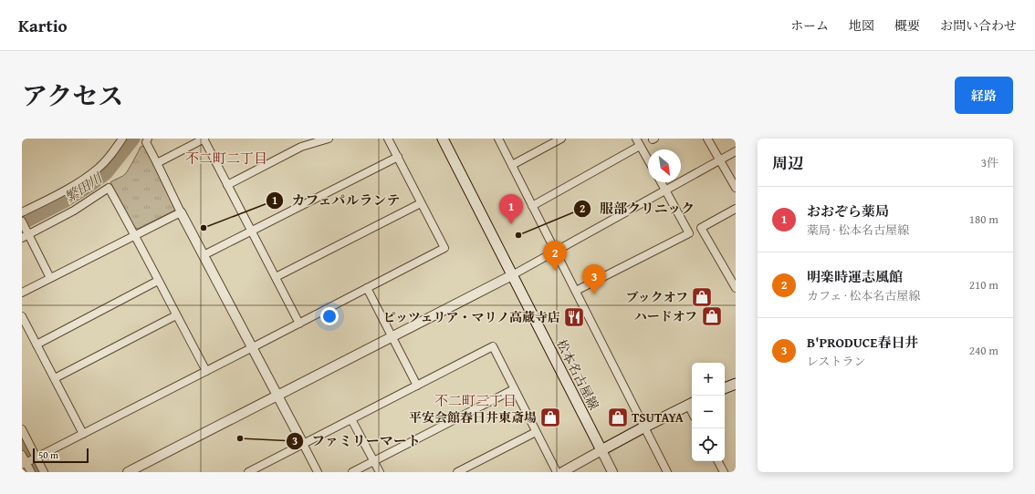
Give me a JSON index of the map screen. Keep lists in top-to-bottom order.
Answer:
{
  "streets": {
    "main road": ["松本名古屋線"]
  },
  "districts": ["不二町二丁目", "不二町三丁目"],
  "water": ["繁田川"],
  "places": {
    "other": ["カフェパルランテ", "服部クリニック", "ファミリーマート"],
    "shop": [
      "ブックオフ",
      "ハードオフ",
      "平安会館春日井東斎場",
      "TSUTAYA"
    ],
    "restaurant": ["ピッツェリア・マリノ高蔵寺店"]
  },
  "scale_bar": "50 m",
  "north": "bottom right",
  "page": {
    "header": "Kartio",
    "nav": [
      "ホーム",
      "地図",
      "概要",
      "お問い合わせ"
    ],
    "title": "アクセス",
    "buttons": "経路",
    "heading": ["周辺", "3件"],
    "list": [
      {
        "mark": "1",
        "name": "おおぞら薬局",
        "note": "薬局 · 松本名古屋線",
        "value": "180 m"
      },
      {
        "mark": "2",
        "name": "明楽時運志風館",
        "note": "カフェ · 松本名古屋線",
        "value": "210 m"
      },
      {
        "mark": "3",
        "name": "B'PRODUCE春日井",
        "note": "レストラン",
        "value": "240 m"
      }
    ],
    "pins": ["1", "2", "3"],
    "map_buttons": ["+", "−"],
    "scale": "50 m"
  }
}
